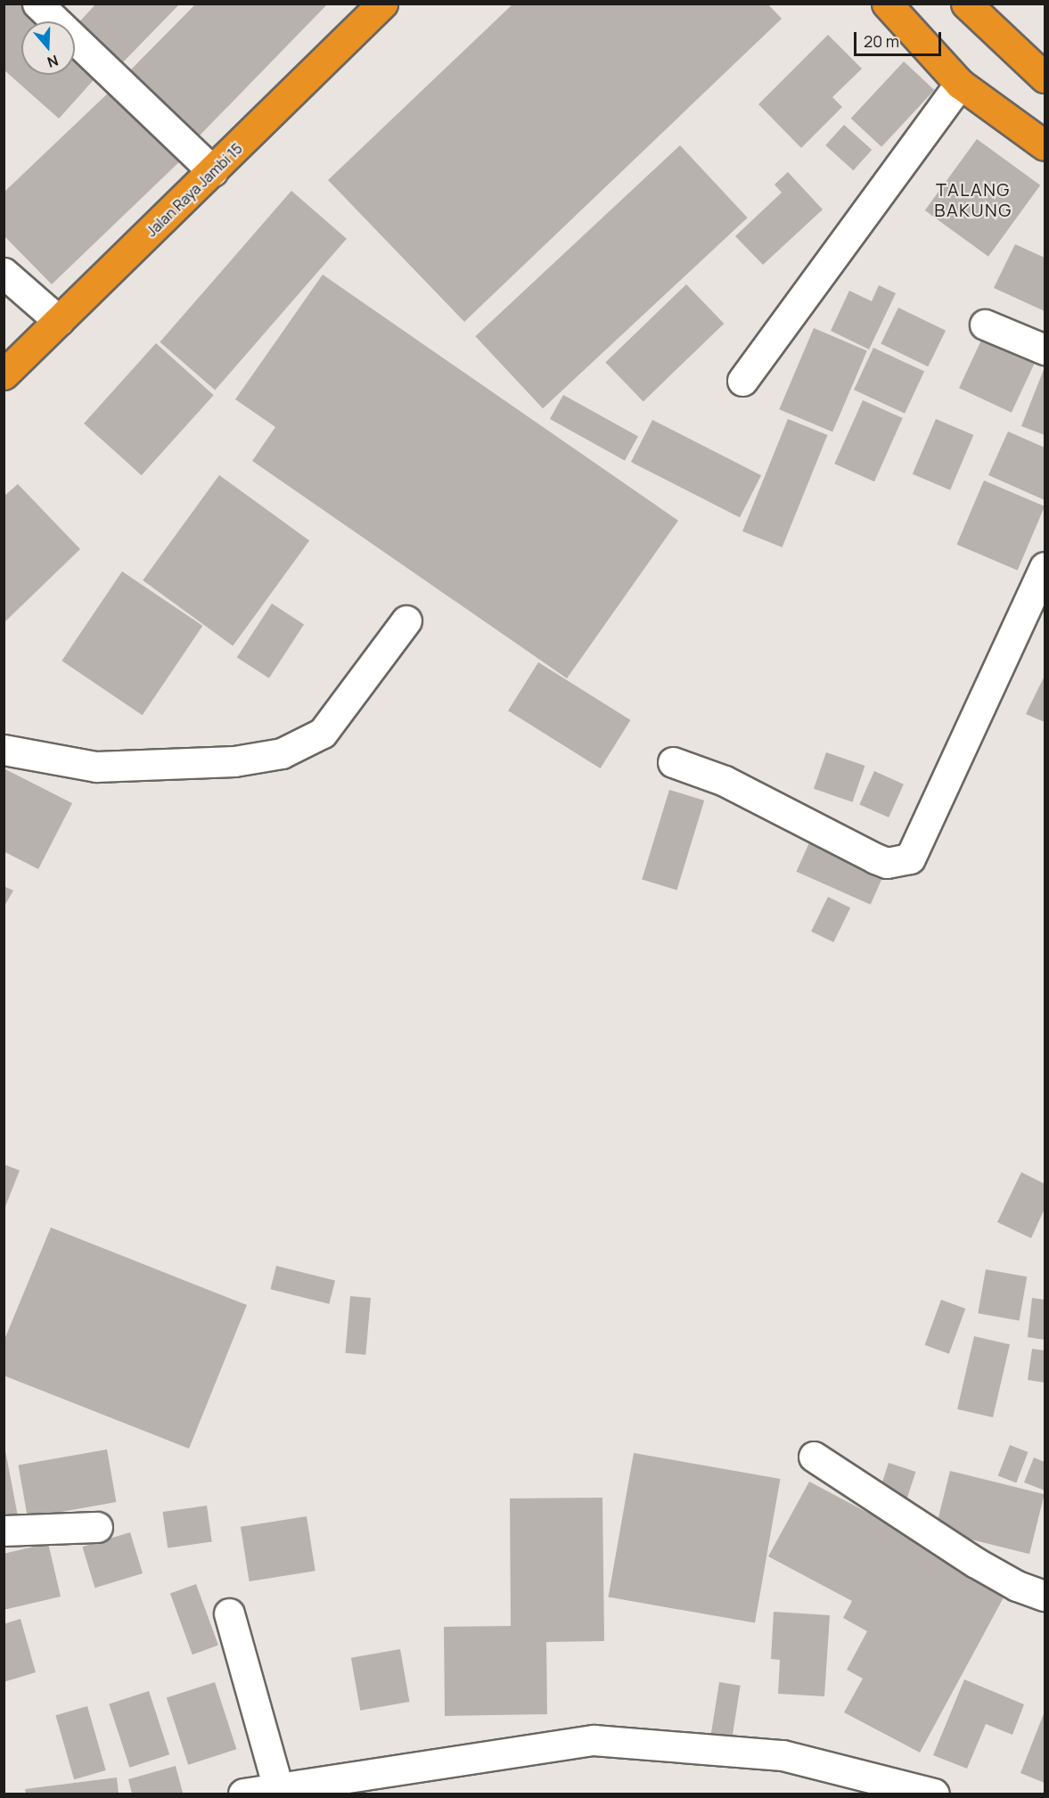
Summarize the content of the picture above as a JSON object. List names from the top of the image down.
{
  "streets": {
    "highway": ["Jalan Raya Jambi 15"]
  },
  "districts": ["TALANG BAKUNG"],
  "scale_bar": "20 m",
  "north": "bottom"
}
